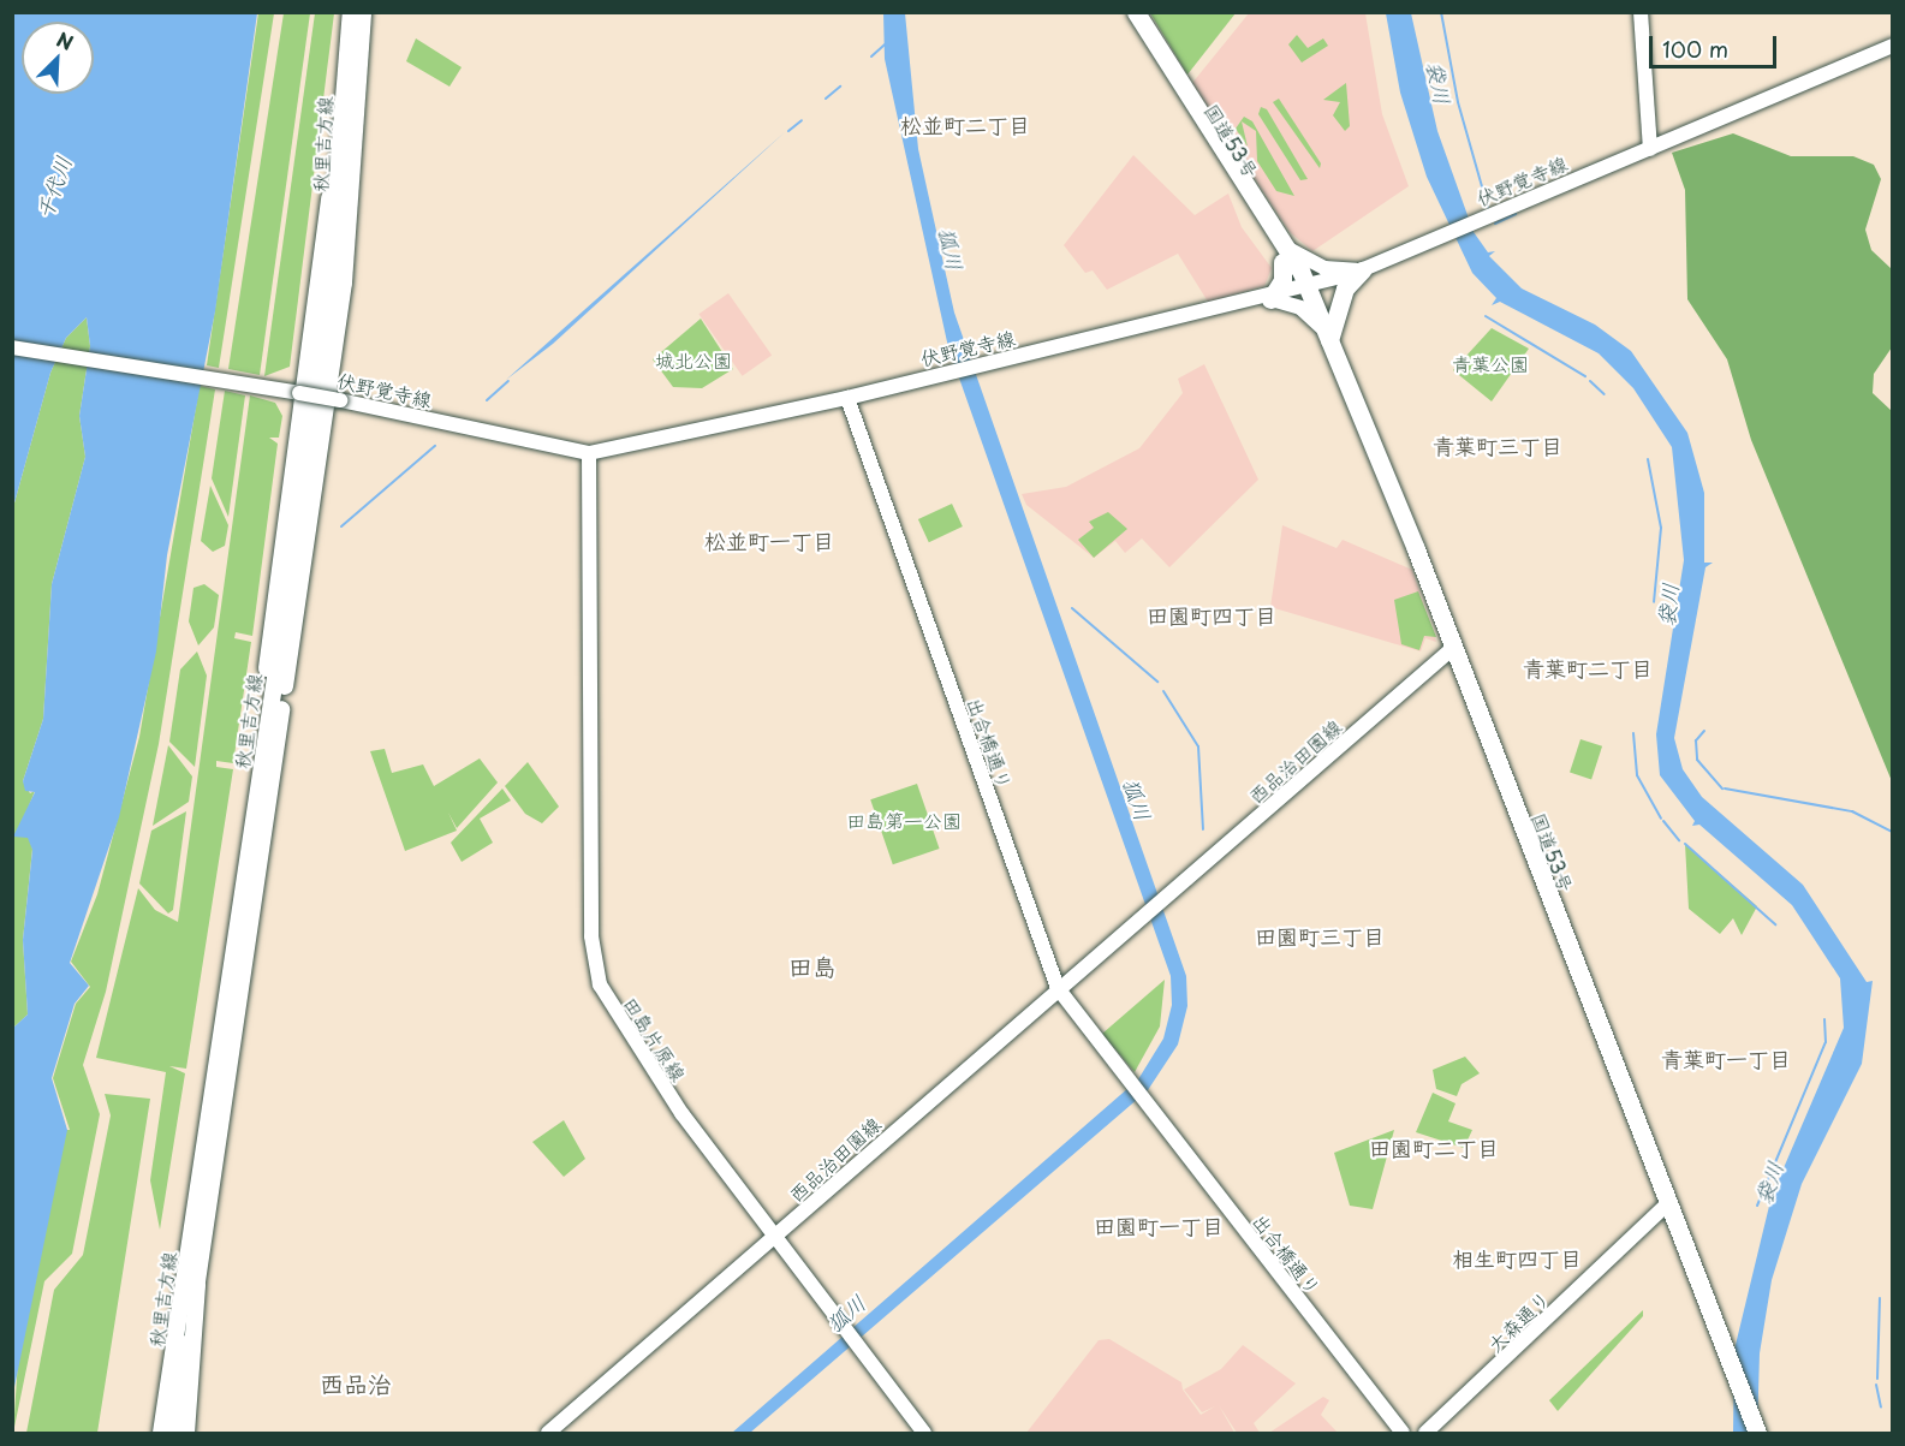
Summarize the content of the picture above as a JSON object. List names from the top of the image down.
{
  "streets": {
    "highway": ["国道53号"],
    "main road": [
      "秋里吉方線",
      "伏野覚寺線",
      "出合橋通り",
      "西品治田園線",
      "田島片原線",
      "大森通り"
    ]
  },
  "crossings": [
    ["国道53号", "伏野覚寺線"],
    ["国道53号", "西品治田園線"],
    ["国道53号", "大森通り"],
    ["伏野覚寺線", "出合橋通り"],
    ["伏野覚寺線", "田島片原線"],
    ["出合橋通り", "西品治田園線"],
    ["西品治田園線", "田島片原線"]
  ],
  "districts": [
    "松並町二丁目",
    "青葉町三丁目",
    "松並町一丁目",
    "田園町四丁目",
    "青葉町二丁目",
    "田園町三丁目",
    "田島",
    "青葉町一丁目",
    "田園町二丁目",
    "田園町一丁目",
    "相生町四丁目",
    "西品治"
  ],
  "water": ["袋川", "千代川", "狐川"],
  "parks": ["城北公園", "青葉公園", "田島第一公園"],
  "scale_bar": "100 m",
  "north": "top right"
}
